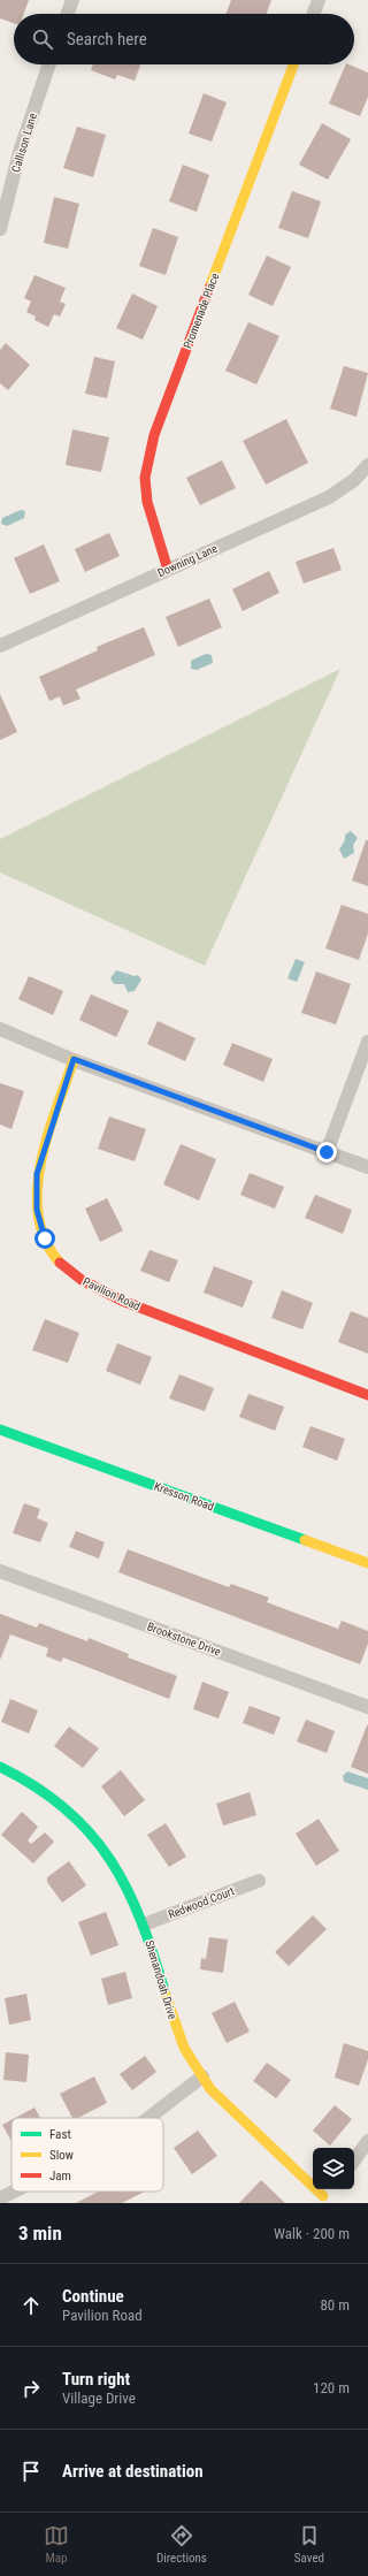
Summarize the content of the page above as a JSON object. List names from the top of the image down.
{
  "streets": {
    "street": [
      "Callison Lane",
      "Promenade Place",
      "Downing Lane",
      "Pavilion Road",
      "Kresson Road",
      "Brookstone Drive",
      "Redwood Court",
      "Shenandoah Drive"
    ]
  },
  "crossings": [
    ["Promenade Place", "Downing Lane"],
    ["Redwood Court", "Shenandoah Drive"]
  ],
  "legend": ["Fast", "Slow", "Jam"],
  "page": {
    "search": "Search here",
    "heading": ["3 min", "Walk · 200 m"],
    "list": [
      ["Continue", "Pavilion Road", "80 m"],
      ["Turn right", "Village Drive", "120 m"],
      "Arrive at destination"
    ],
    "nav": ["Map", "Directions", "Saved"]
  }
}
